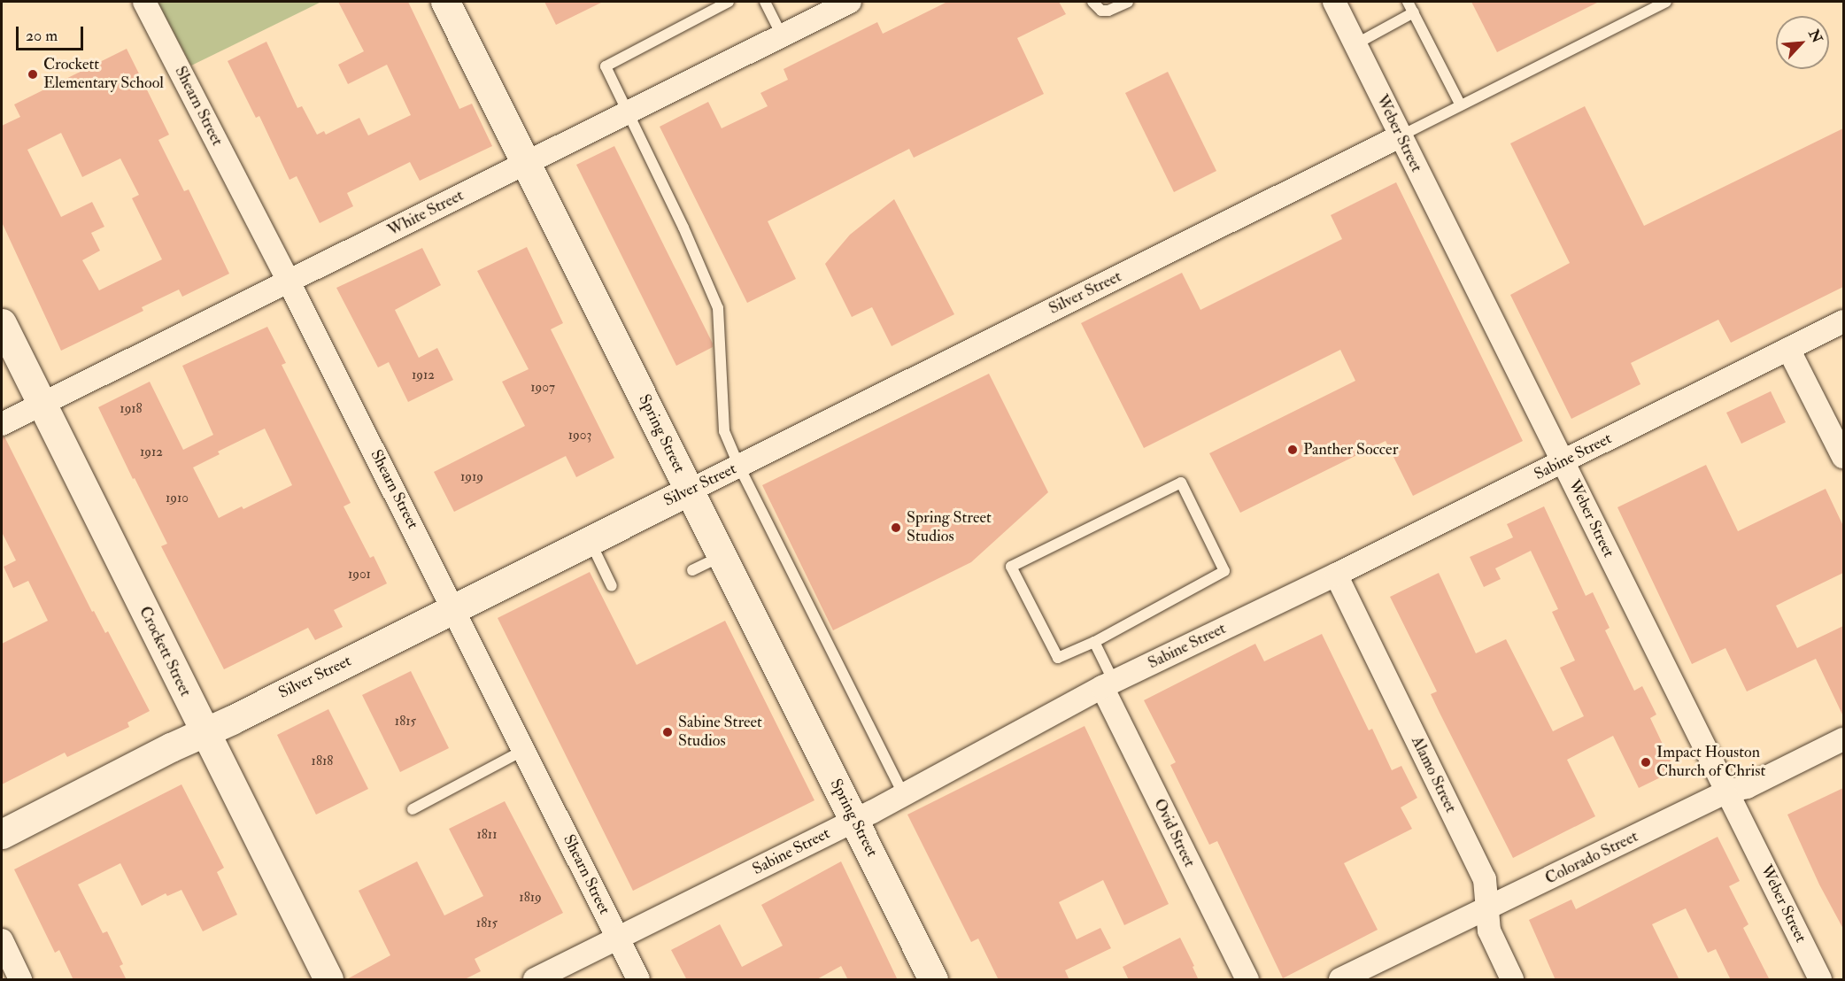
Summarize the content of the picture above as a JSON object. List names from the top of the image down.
{
  "streets": {
    "street": [
      "Shearn Street",
      "Weber Street",
      "White Street",
      "Silver Street",
      "Spring Street",
      "Sabine Street",
      "Crockett Street",
      "Alamo Street",
      "Ovid Street",
      "Colorado Street"
    ]
  },
  "crossings": [
    ["Shearn Street", "White Street"],
    ["Shearn Street", "Silver Street"],
    ["Shearn Street", "Sabine Street"],
    ["Weber Street", "Silver Street"],
    ["Weber Street", "Sabine Street"],
    ["Weber Street", "Colorado Street"],
    ["White Street", "Spring Street"],
    ["White Street", "Crockett Street"],
    ["Silver Street", "Spring Street"],
    ["Silver Street", "Crockett Street"],
    ["Spring Street", "Sabine Street"],
    ["Sabine Street", "Alamo Street"],
    ["Sabine Street", "Ovid Street"],
    ["Alamo Street", "Colorado Street"]
  ],
  "places": [
    "Crockett Elementary School",
    "Panther Soccer",
    "Spring Street Studios",
    "Sabine Street Studios",
    "Impact Houston Church of Christ"
  ],
  "house_numbers": [
    "1912",
    "1907",
    "1918",
    "1903",
    "1912",
    "1919",
    "1910",
    "1901",
    "1815",
    "1818",
    "1811",
    "1819",
    "1815"
  ],
  "scale_bar": "20 m",
  "north": "top right"
}
